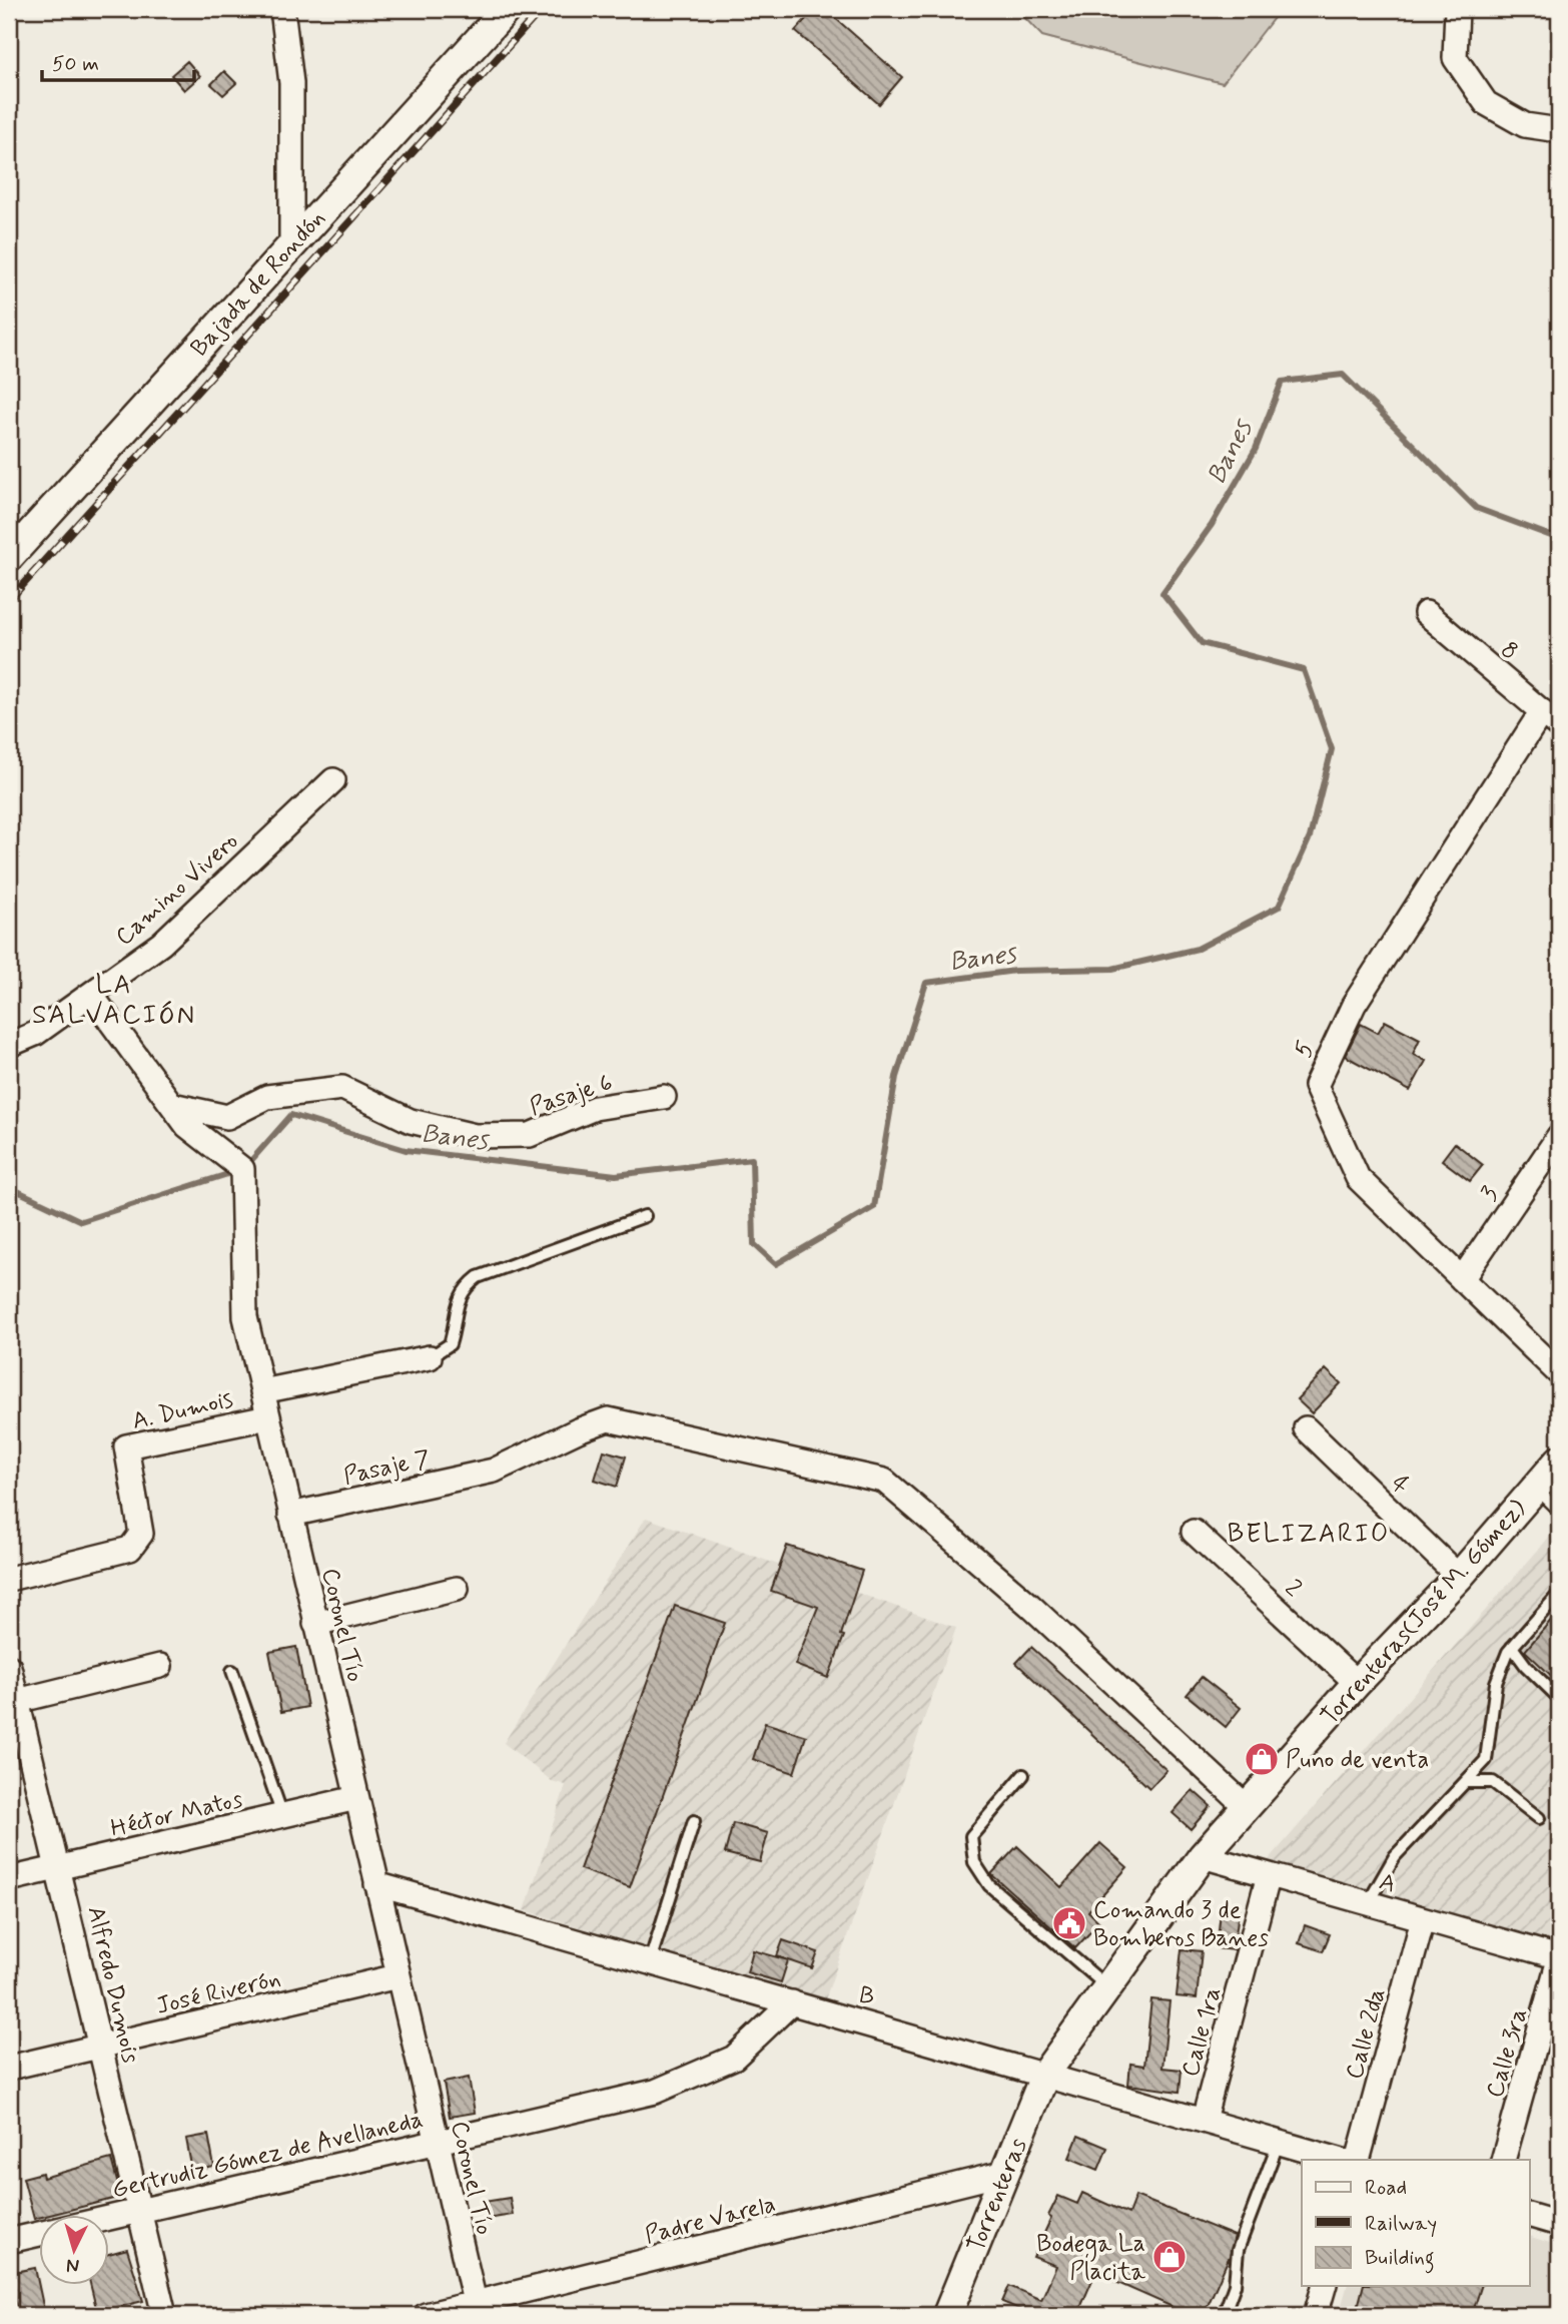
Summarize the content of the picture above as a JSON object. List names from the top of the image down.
{
  "streets": {
    "street": [
      "Bajada de Rondón",
      "8",
      "Camino Vivero",
      "5",
      "Pasaje 6",
      "3",
      "A. Dumois",
      "Pasaje 7",
      "4",
      "2",
      "Torrenteras(José M. Gómez)",
      "Coronel Tío",
      "Héctor Matos",
      "A",
      "Alfredo Dumois",
      "José Riverón",
      "B",
      "Calle 1ra",
      "Calle 2da",
      "Calle 3ra",
      "Gertrudiz Gómez de Avellaneda",
      "Torrenteras",
      "Padre Varela"
    ]
  },
  "crossings": [
    ["8", "5"],
    ["Camino Vivero", "Coronel Tío"],
    ["5", "3"],
    ["Pasaje 6", "Coronel Tío"],
    ["A. Dumois", "Coronel Tío"],
    ["Pasaje 7", "Torrenteras(José M. Gómez)"],
    ["Pasaje 7", "Coronel Tío"],
    ["4", "Torrenteras(José M. Gómez)"],
    ["2", "Torrenteras(José M. Gómez)"],
    ["Torrenteras(José M. Gómez)", "A"],
    ["Torrenteras(José M. Gómez)", "Torrenteras"],
    ["Coronel Tío", "Héctor Matos"],
    ["Coronel Tío", "José Riverón"],
    ["Coronel Tío", "B"],
    ["Coronel Tío", "Gertrudiz Gómez de Avellaneda"],
    ["Coronel Tío", "Padre Varela"],
    ["Héctor Matos", "Alfredo Dumois"],
    ["A", "Calle 1ra"],
    ["A", "Calle 2da"],
    ["A", "Calle 3ra"],
    ["Alfredo Dumois", "José Riverón"],
    ["Alfredo Dumois", "Gertrudiz Gómez de Avellaneda"],
    ["B", "Calle 1ra"],
    ["B", "Gertrudiz Gómez de Avellaneda"],
    ["B", "Torrenteras"],
    ["Torrenteras", "Padre Varela"]
  ],
  "districts": ["LA SALVACIÓN", "BELIZARIO"],
  "water": ["Banes"],
  "places": {
    "shop": ["Puno de venta", "Bodega La Placita"],
    "public building": ["Comando 3 de Bomberos Banes"]
  },
  "legend": ["Road", "Railway", "Building"],
  "scale_bar": "50 m",
  "north": "bottom"
}
